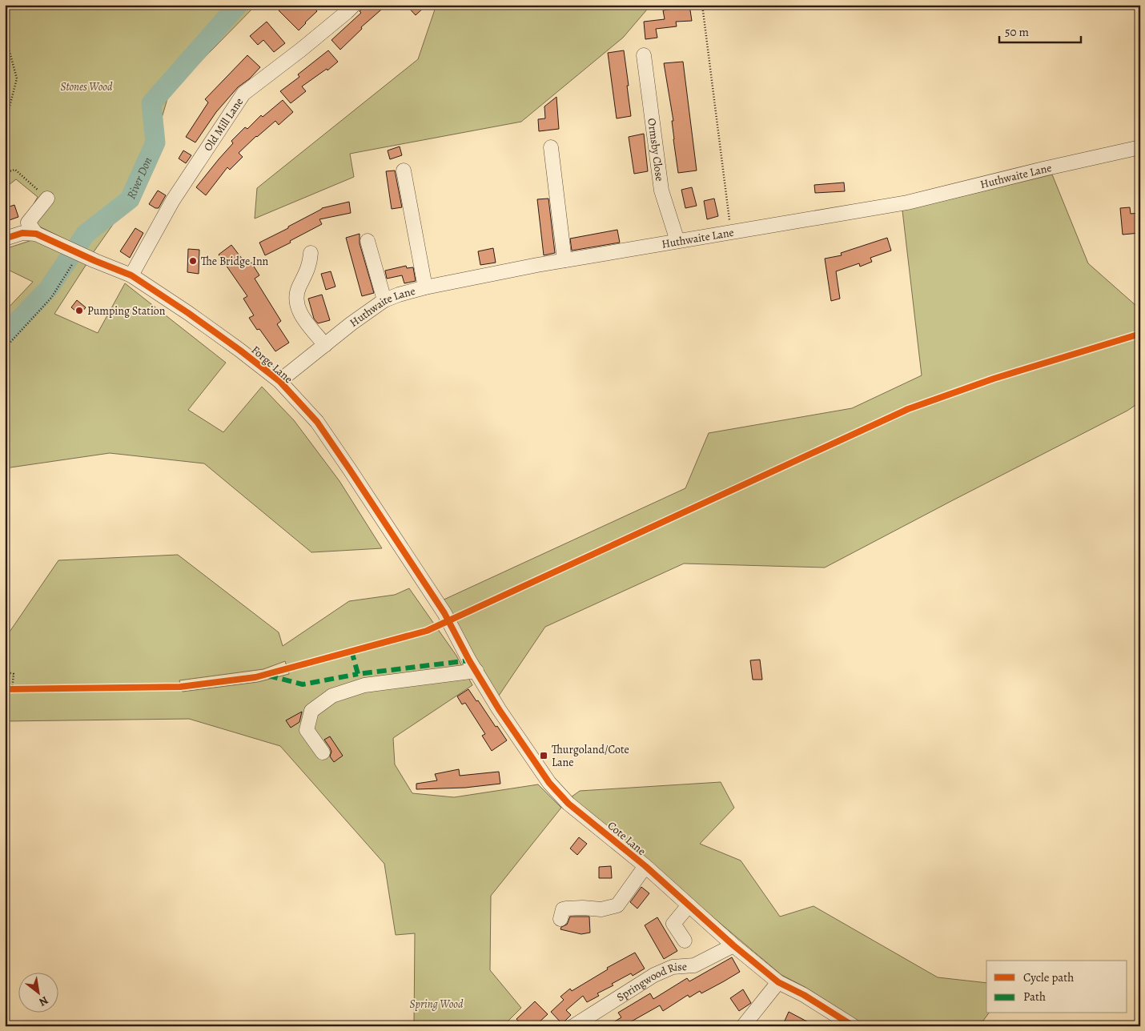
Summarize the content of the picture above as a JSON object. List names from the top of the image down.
{
  "streets": {
    "street": [
      "Old Mill Lane",
      "Ormsby Close",
      "Huthwaite Lane",
      "Forge Lane",
      "Cote Lane",
      "Springwood Rise"
    ]
  },
  "crossings": [
    ["Old Mill Lane", "Forge Lane"],
    ["Ormsby Close", "Huthwaite Lane"],
    ["Huthwaite Lane", "Forge Lane"],
    ["Forge Lane", "Cote Lane"],
    ["Cote Lane", "Springwood Rise"]
  ],
  "water": ["River Don"],
  "parks": ["Stones Wood", "Spring Wood"],
  "places": {
    "other": ["The Bridge Inn", "Pumping Station"],
    "transit": ["Thurgoland/Cote Lane"]
  },
  "legend": ["Cycle path", "Path"],
  "scale_bar": "50 m",
  "north": "bottom right"
}
